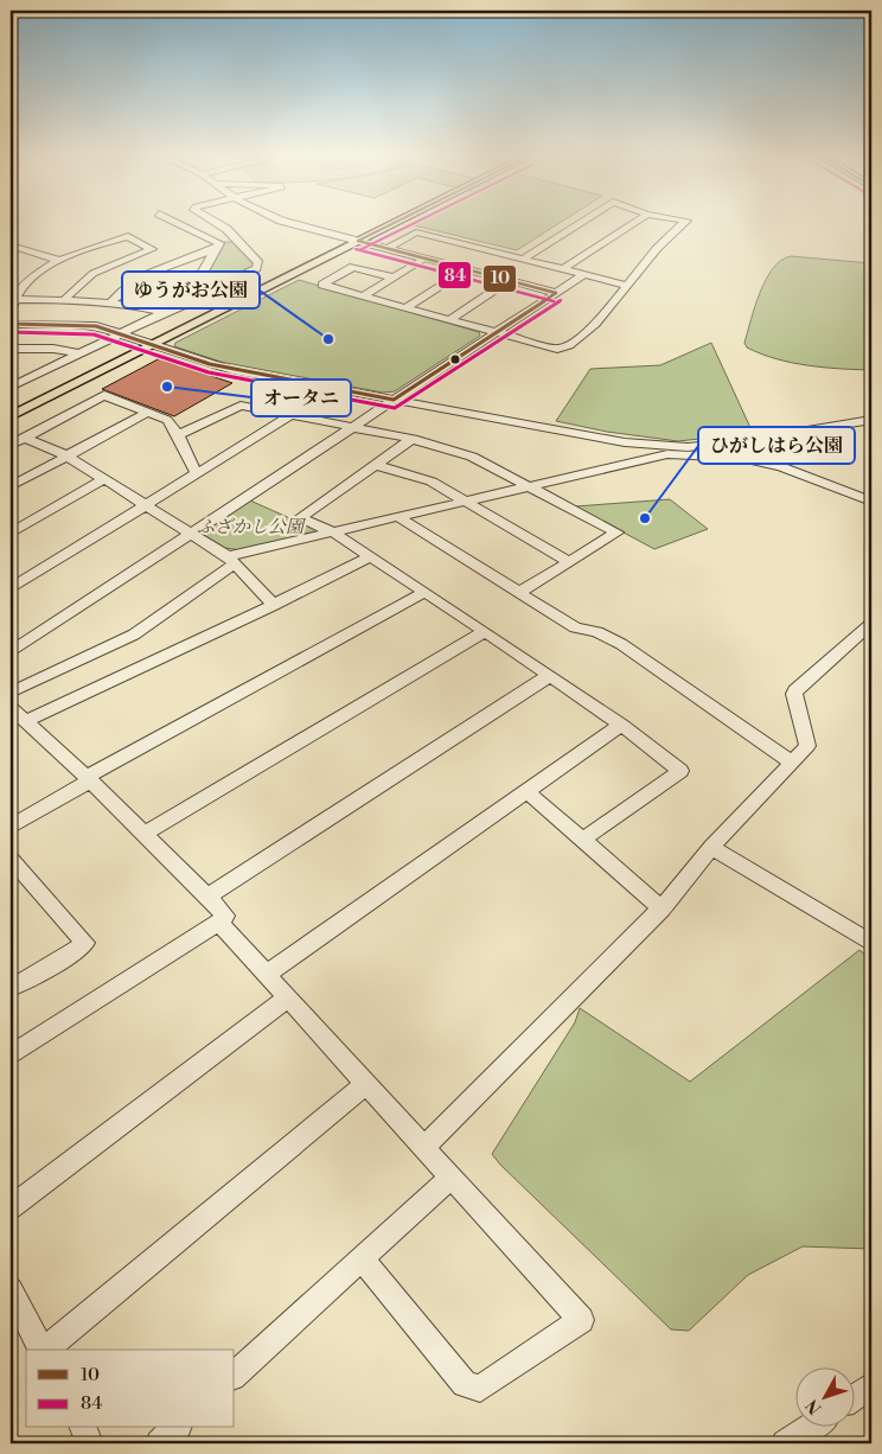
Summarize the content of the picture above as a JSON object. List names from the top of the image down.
{
  "parks": ["ふざかし公園"],
  "places": ["ゆうがお公園", "オータニ", "ひがしはら公園"],
  "lines": ["transit line 10", "transit line 84"],
  "legend": ["10", "84"],
  "north": "bottom left"
}
